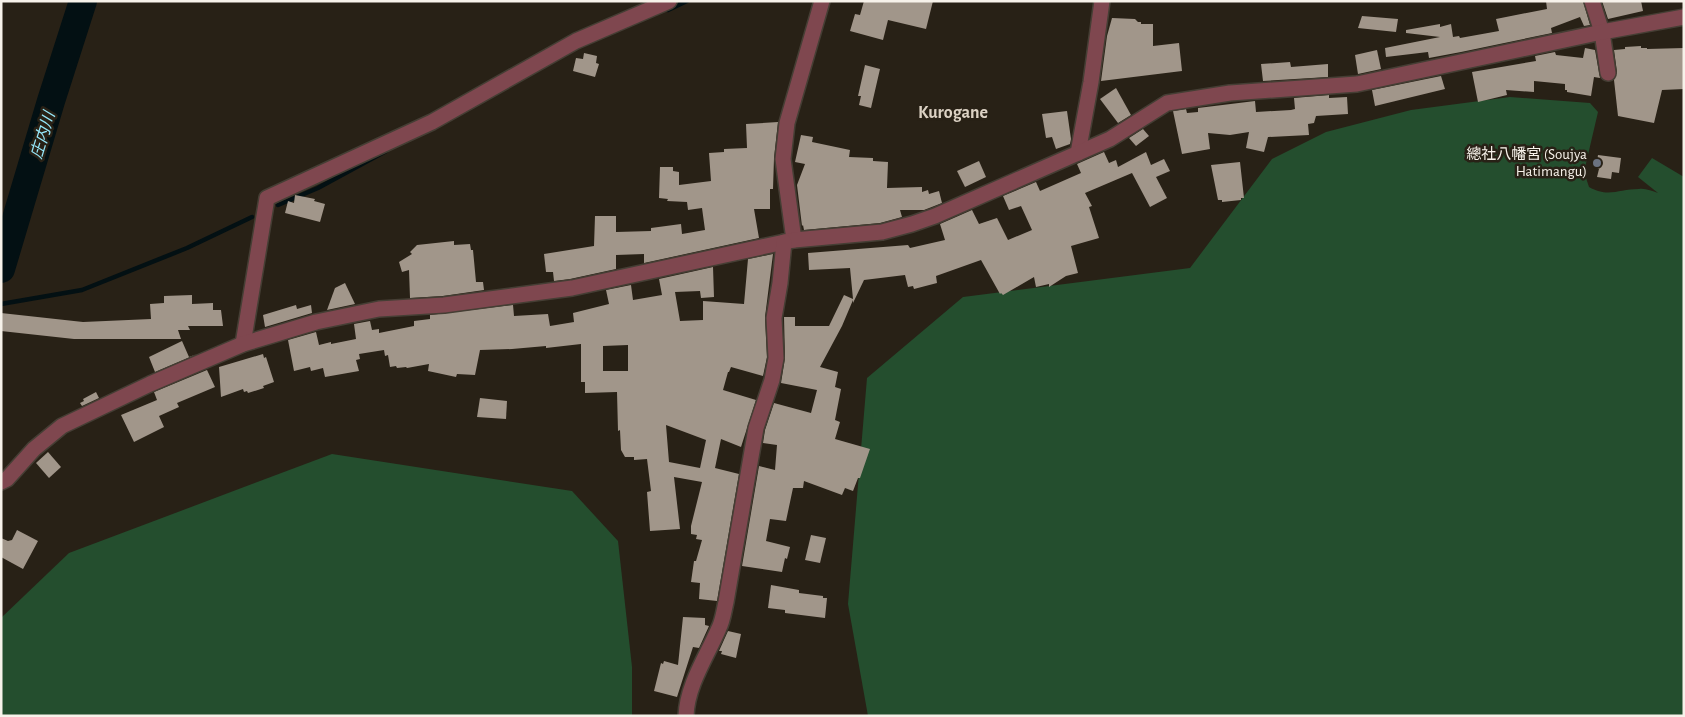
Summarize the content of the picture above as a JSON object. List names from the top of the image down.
{
  "districts": ["Kurogane"],
  "water": ["庄内川"],
  "places": ["總社八幡宮 (Soujya Hatimangu)"]
}
